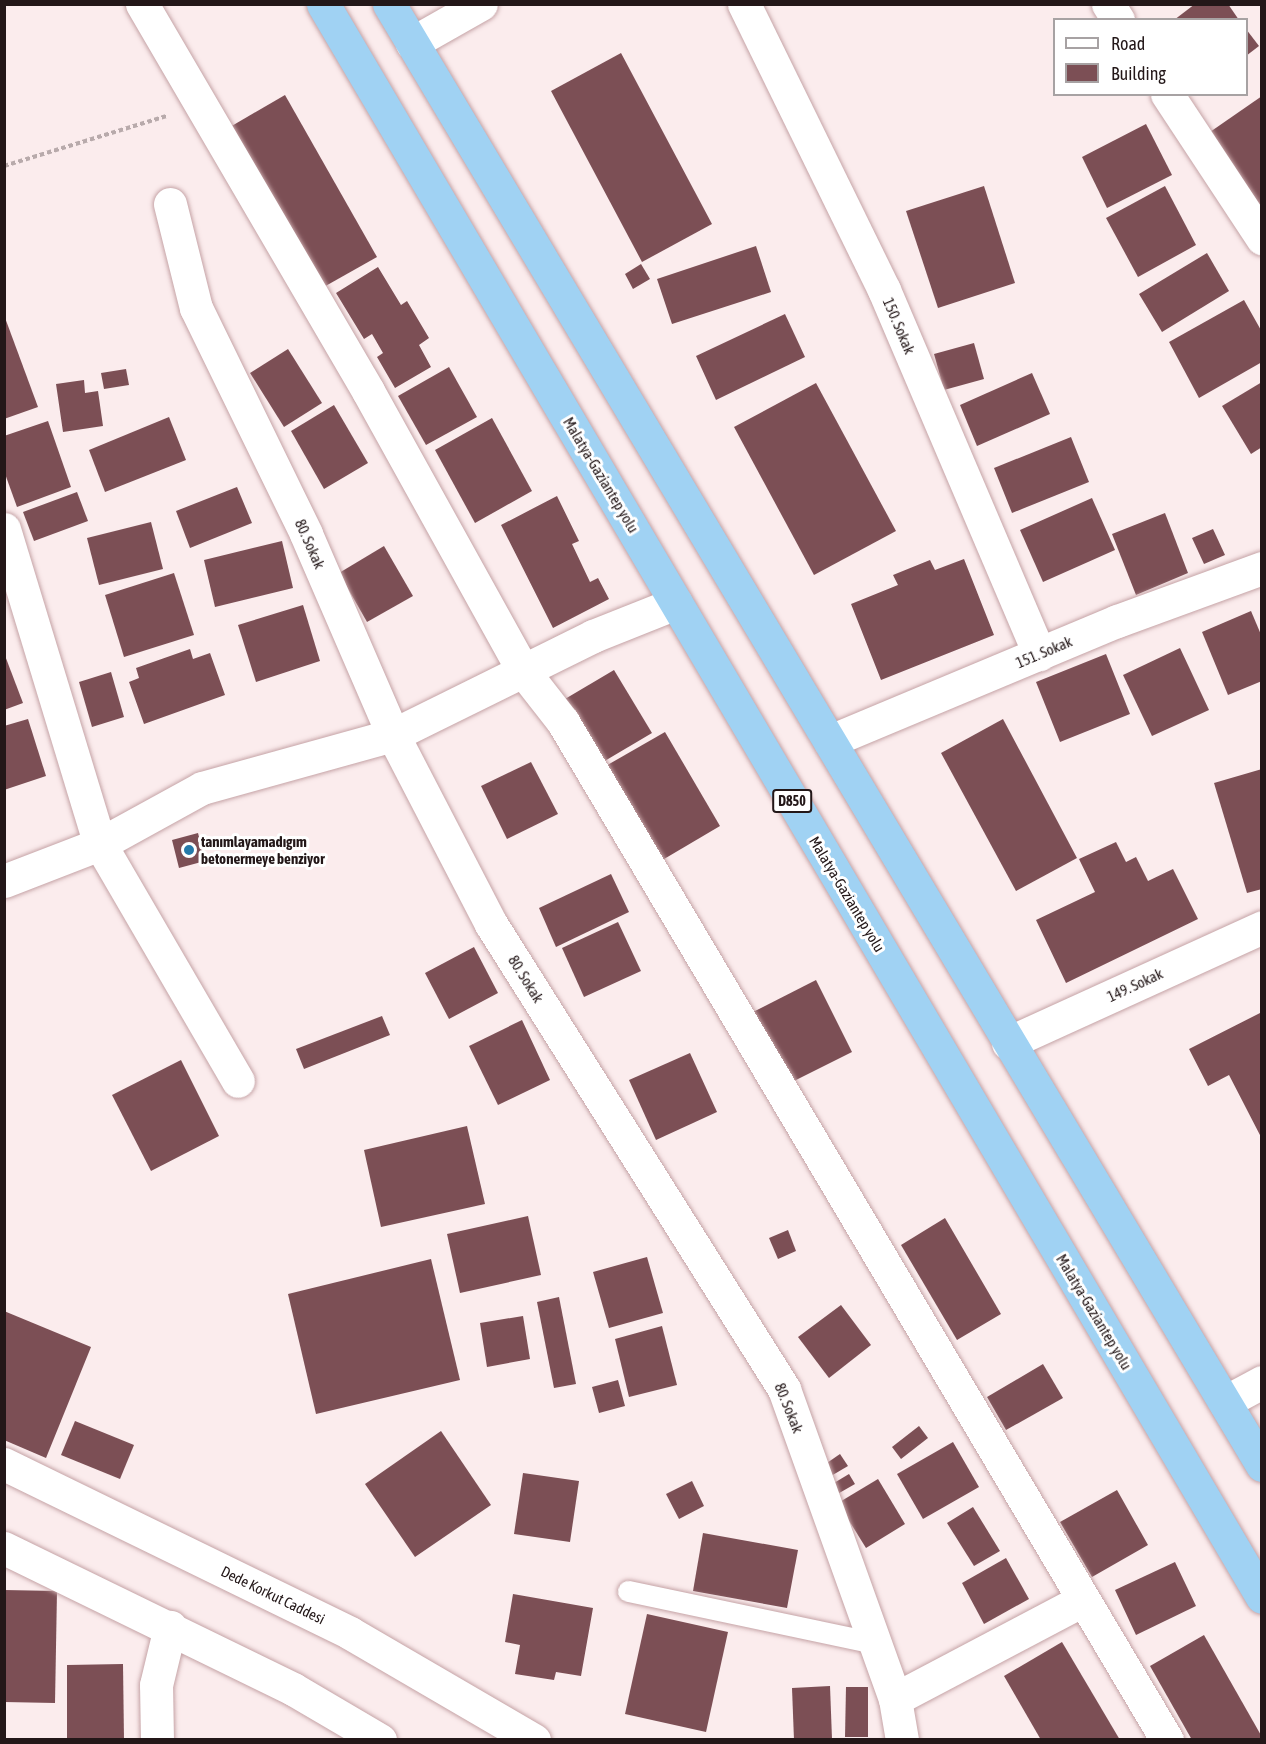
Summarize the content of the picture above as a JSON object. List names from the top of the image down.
{
  "streets": {
    "highway": ["Malatya-Gaziantep yolu", "D850"],
    "street": [
      "150. Sokak",
      "80. Sokak",
      "151. Sokak",
      "149. Sokak",
      "Dede Korkut Caddesi"
    ]
  },
  "crossings": [
    ["150. Sokak", "151. Sokak"]
  ],
  "places": ["tanımlayamadıgım betonermeye benziyor"],
  "legend": ["Road", "Building"]
}
